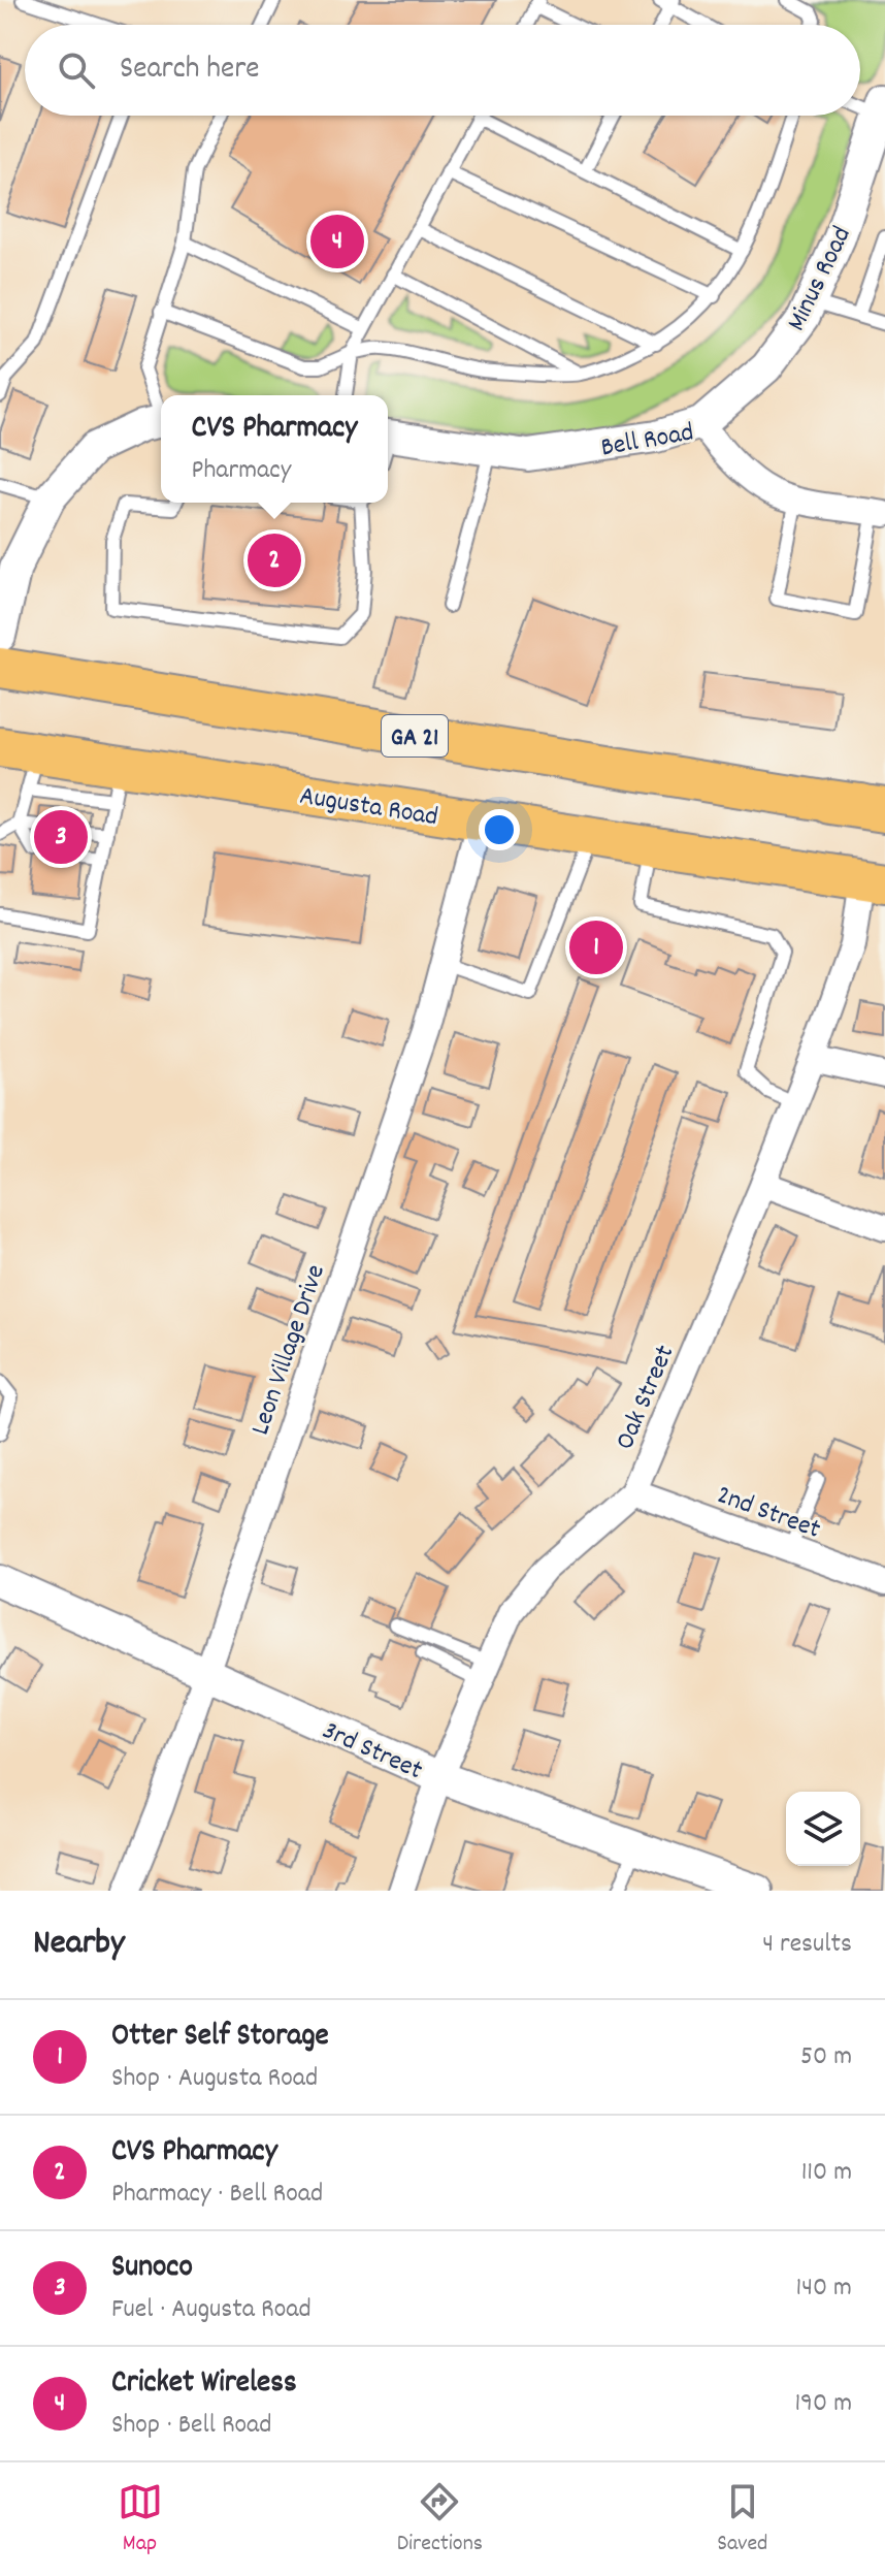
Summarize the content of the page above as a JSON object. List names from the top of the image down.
{
  "streets": {
    "highway": ["GA 21", "Augusta Road"],
    "street": [
      "Minus Road",
      "Bell Road",
      "Leon Village Drive",
      "Oak Street",
      "2nd Street",
      "3rd Street"
    ]
  },
  "crossings": [
    ["Minus Road", "Bell Road"],
    ["Augusta Road", "Leon Village Drive"],
    ["Augusta Road", "Oak Street"],
    ["Leon Village Drive", "3rd Street"],
    ["Oak Street", "2nd Street"],
    ["Oak Street", "3rd Street"]
  ],
  "page": {
    "search": "Search here",
    "pins": [
      "4",
      "2",
      "3",
      "1"
    ],
    "popup": ["CVS Pharmacy", "Pharmacy"],
    "heading": ["Nearby", "4 results"],
    "list": [
      {
        "mark": "1",
        "name": "Otter Self Storage",
        "note": "Shop · Augusta Road",
        "value": "50 m"
      },
      {
        "mark": "2",
        "name": "CVS Pharmacy",
        "note": "Pharmacy · Bell Road",
        "value": "110 m"
      },
      {
        "mark": "3",
        "name": "Sunoco",
        "note": "Fuel · Augusta Road",
        "value": "140 m"
      },
      {
        "mark": "4",
        "name": "Cricket Wireless",
        "note": "Shop · Bell Road",
        "value": "190 m"
      }
    ],
    "nav": ["Map", "Directions", "Saved"]
  }
}
